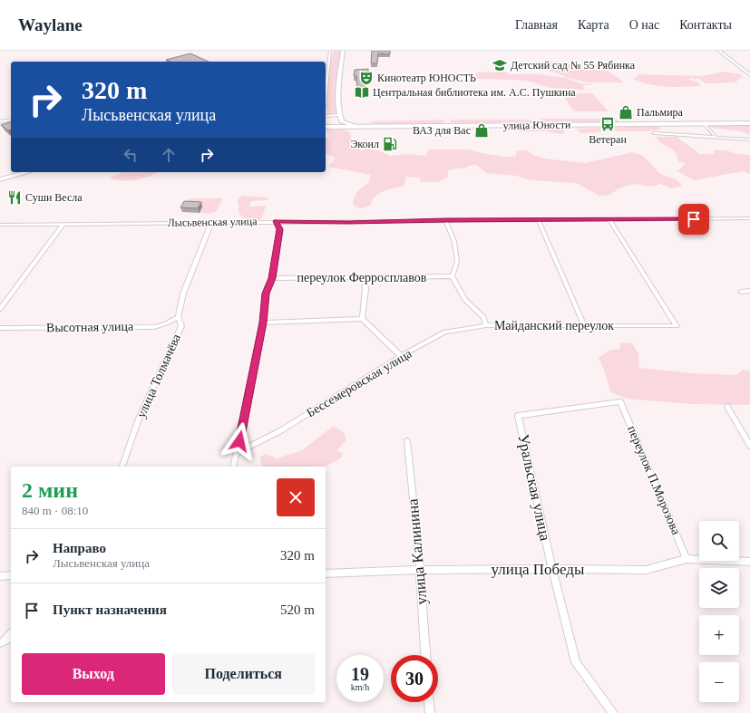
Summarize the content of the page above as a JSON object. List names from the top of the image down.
{
  "streets": {
    "main road": ["улица Юности"],
    "street": [
      "Лысьвенская улица",
      "переулок Ферросплавов",
      "Майданский переулок",
      "Высотная улица",
      "улица Толмачёва",
      "Бессемеровская улица",
      "переулок П.Морозова",
      "Уральская улица",
      "улица Калинина",
      "улица Победы"
    ]
  },
  "crossings": [
    ["Лысьвенская улица", "Майданский переулок"],
    ["Лысьвенская улица", "улица Толмачёва"],
    ["переулок Ферросплавов", "Майданский переулок"],
    ["Майданский переулок", "Бессемеровская улица"],
    ["Высотная улица", "улица Толмачёва"],
    ["переулок П.Морозова", "Уральская улица"],
    ["переулок П.Морозова", "улица Победы"],
    ["Уральская улица", "улица Победы"],
    ["улица Калинина", "улица Победы"]
  ],
  "places": {
    "school or university": ["Детский сад № 55 Рябинка"],
    "theatre": ["Кинотеатр ЮНОСТЬ"],
    "library": ["Центральная библиотека им. А.С. Пушкина"],
    "shop": ["Пальмира", "ВАЗ для Вас"],
    "bus stop": ["Ветеран"],
    "fuel station": ["Экоил"],
    "restaurant": ["Суши Весла"]
  },
  "page": {
    "header": "Waylane",
    "nav": [
      "Главная",
      "Карта",
      "О нас",
      "Контакты"
    ],
    "turn": ["320 m", "Лысьвенская улица"],
    "heading": ["2 мин", "840 m · 08:10"],
    "map_buttons": ["+", "−"],
    "list": [
      {
        "name": "Направо",
        "note": "Лысьвенская улица",
        "value": "320 m"
      },
      {
        "name": "Пункт назначения",
        "value": "520 m"
      }
    ],
    "buttons": ["Выход", "Поделиться"],
    "speed": "19 km/h",
    "limit": "30"
  }
}
